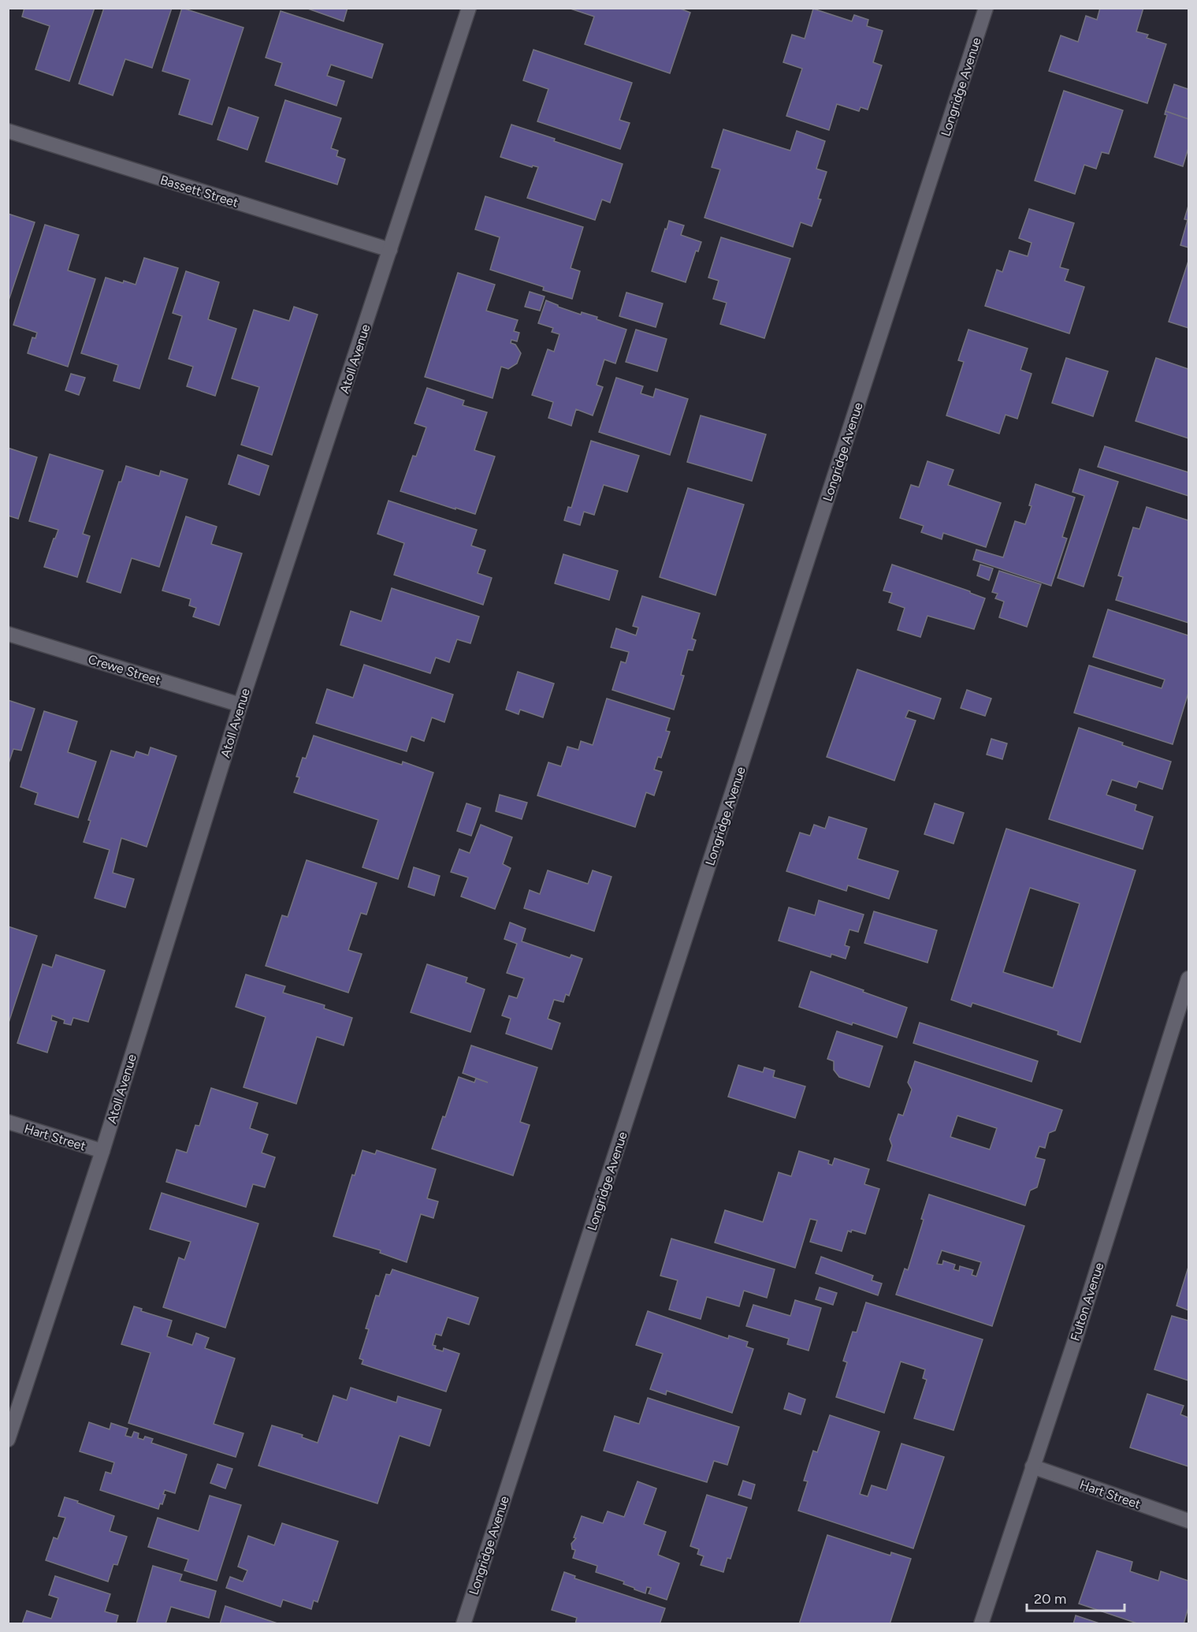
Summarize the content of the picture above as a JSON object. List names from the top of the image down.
{
  "streets": {
    "street": [
      "Longridge Avenue",
      "Bassett Street",
      "Atoll Avenue",
      "Crewe Street",
      "Hart Street",
      "Fulton Avenue"
    ]
  },
  "crossings": [
    ["Bassett Street", "Atoll Avenue"],
    ["Atoll Avenue", "Crewe Street"],
    ["Atoll Avenue", "Hart Street"],
    ["Hart Street", "Fulton Avenue"]
  ],
  "scale_bar": "20 m"
}
